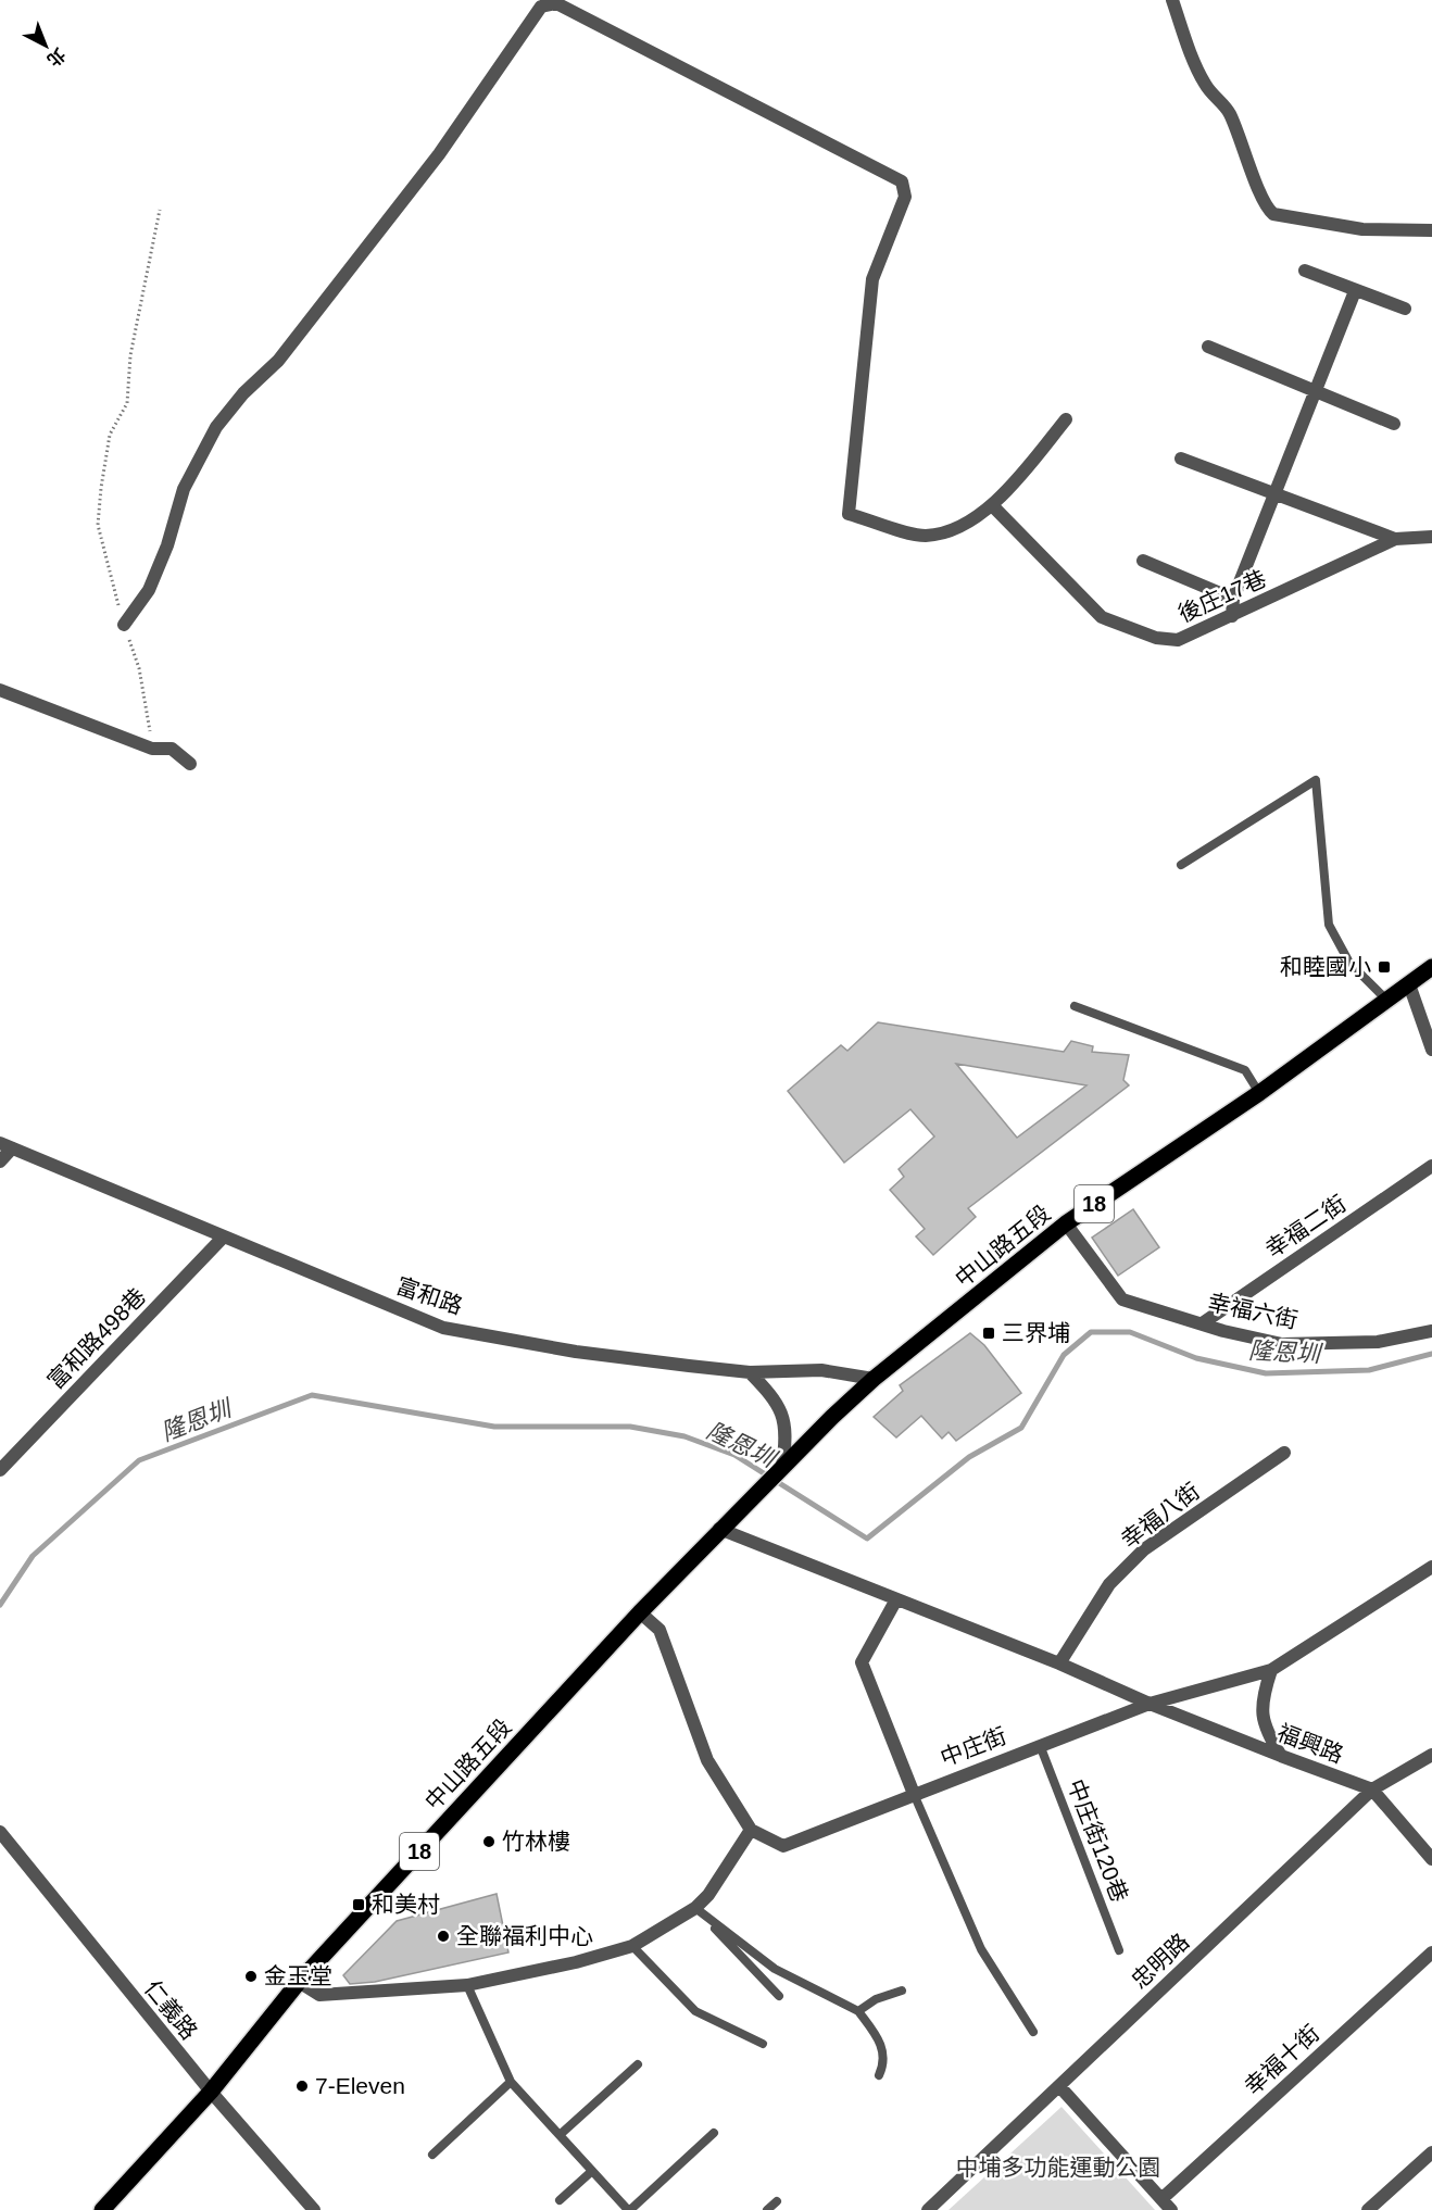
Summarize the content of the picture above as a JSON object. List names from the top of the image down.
{
  "streets": {
    "main road": ["18", "中山路五段"],
    "street": [
      "後庄17巷",
      "幸福二街",
      "富和路",
      "幸福六街",
      "富和路498巷",
      "幸福八街",
      "福興路",
      "中庄街",
      "忠明路",
      "仁義路",
      "幸福十街"
    ],
    "lane": ["中庄街120巷"]
  },
  "crossings": [
    ["幸福二街", "幸福六街"],
    ["中山路五段", "富和路"],
    ["中山路五段", "幸福六街"],
    ["中山路五段", "福興路"],
    ["中山路五段", "仁義路"],
    ["富和路", "富和路498巷"],
    ["幸福八街", "福興路"],
    ["福興路", "中庄街"],
    ["福興路", "忠明路"],
    ["中庄街", "中庄街120巷"]
  ],
  "water": ["隆恩圳"],
  "parks": ["中埔多功能運動公園"],
  "places": {
    "transit": ["和睦國小", "三界埔", "和美村"],
    "other": [
      "竹林樓",
      "全聯福利中心",
      "金玉堂",
      "7-Eleven"
    ]
  },
  "north": "bottom right"
}
